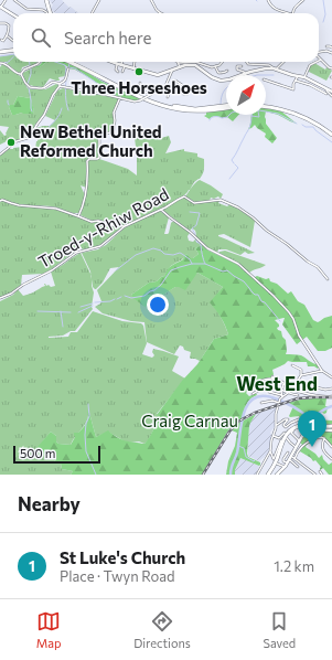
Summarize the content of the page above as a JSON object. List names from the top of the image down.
{
  "streets": {
    "street": ["Troed-y-Rhiw Road"]
  },
  "districts": ["West End"],
  "parks": ["Craig Carnau"],
  "places": ["Three Horseshoes", "New Bethel United Reformed Church"],
  "scale_bar": "500 m",
  "north": "top right",
  "page": {
    "search": "Search here",
    "pins": "1",
    "scale": "500 m",
    "heading": "Nearby",
    "list": [
      {
        "mark": "1",
        "name": "St Luke's Church",
        "note": "Place · Twyn Road",
        "value": "1.2 km"
      }
    ],
    "nav": ["Map", "Directions", "Saved"]
  }
}
